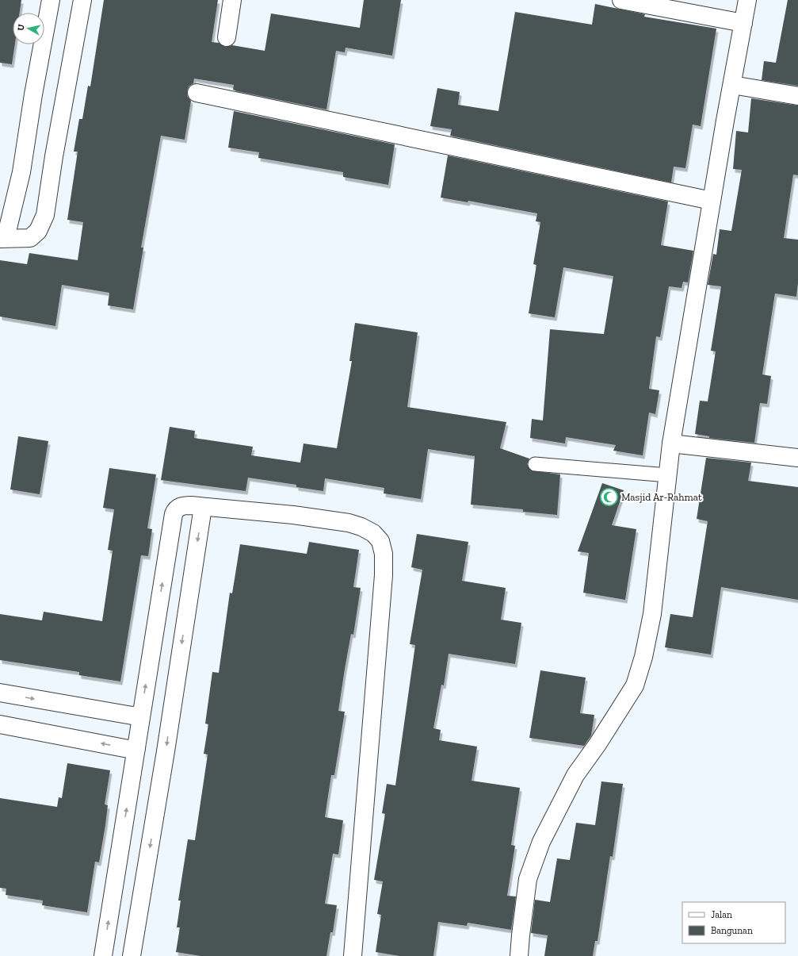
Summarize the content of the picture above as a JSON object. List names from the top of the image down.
{
  "places": {
    "mosque": ["Masjid Ar-Rahmat"]
  },
  "legend": ["Jalan", "Bangunan"],
  "north": "left"
}
